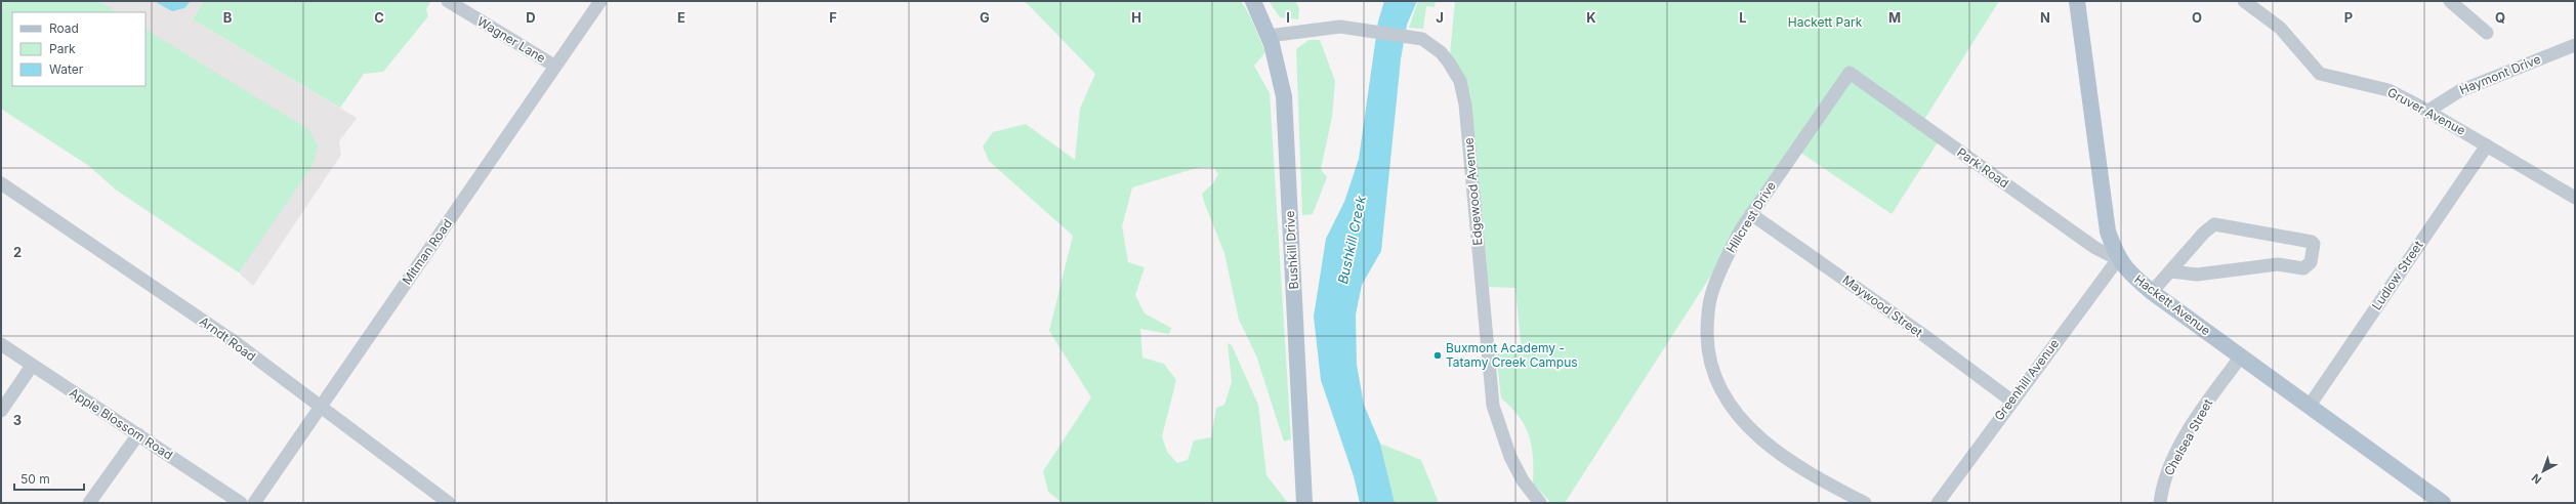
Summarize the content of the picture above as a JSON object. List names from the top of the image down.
{
  "streets": {
    "main road": ["Bushkill Drive", "Hackett Avenue"],
    "street": [
      "Wagner Lane",
      "Haymont Drive",
      "Gruver Avenue",
      "Park Road",
      "Edgewood Avenue",
      "Hillcrest Drive",
      "Mitman Road",
      "Ludlow Street",
      "Maywood Street",
      "Arndt Road",
      "Greenhill Avenue",
      "Apple Blossom Road",
      "Chelsea Street"
    ]
  },
  "crossings": [
    ["Wagner Lane", "Mitman Road"],
    ["Haymont Drive", "Gruver Avenue"],
    ["Gruver Avenue", "Ludlow Street"],
    ["Park Road", "Hillcrest Drive"],
    ["Park Road", "Hackett Avenue"],
    ["Park Road", "Greenhill Avenue"],
    ["Edgewood Avenue", "Bushkill Drive"],
    ["Hillcrest Drive", "Maywood Street"],
    ["Mitman Road", "Arndt Road"],
    ["Ludlow Street", "Hackett Avenue"],
    ["Hackett Avenue", "Greenhill Avenue"],
    ["Hackett Avenue", "Chelsea Street"],
    ["Maywood Street", "Greenhill Avenue"]
  ],
  "water": ["Bushkill Creek"],
  "parks": ["Hackett Park"],
  "places": ["Buxmont Academy - Tatamy Creek Campus"],
  "legend": ["Road", "Park", "Water"],
  "scale_bar": "50 m",
  "north": "bottom left",
  "grid": {
    "columns": [
      "B",
      "C",
      "D",
      "E",
      "F",
      "G",
      "H",
      "I",
      "J",
      "K",
      "L",
      "M",
      "N",
      "O",
      "P",
      "Q"
    ],
    "rows": ["2", "3"]
  }
}
